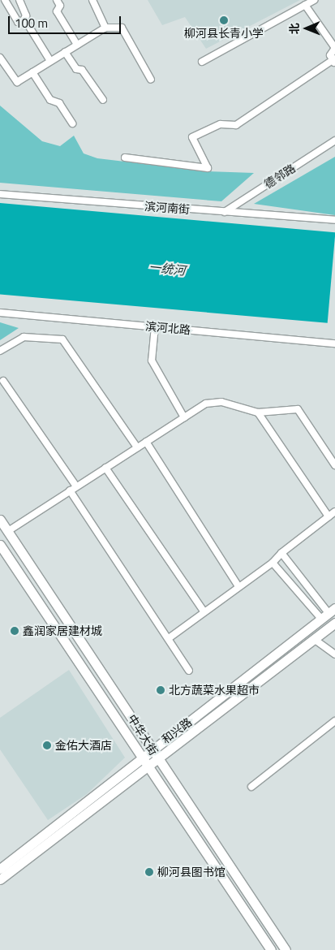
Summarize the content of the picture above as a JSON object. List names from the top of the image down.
{
  "streets": {
    "main road": ["和兴路", "中华大街"],
    "street": ["德邻路", "滨河南街", "滨河北路"]
  },
  "crossings": [
    ["德邻路", "滨河南街"],
    ["和兴路", "中华大街"]
  ],
  "water": ["一统河"],
  "places": [
    "柳河县长青小学",
    "鑫润家居建材城",
    "北方蔬菜水果超市",
    "金佑大酒店",
    "柳河县图书馆"
  ],
  "scale_bar": "100 m",
  "north": "left"
}
